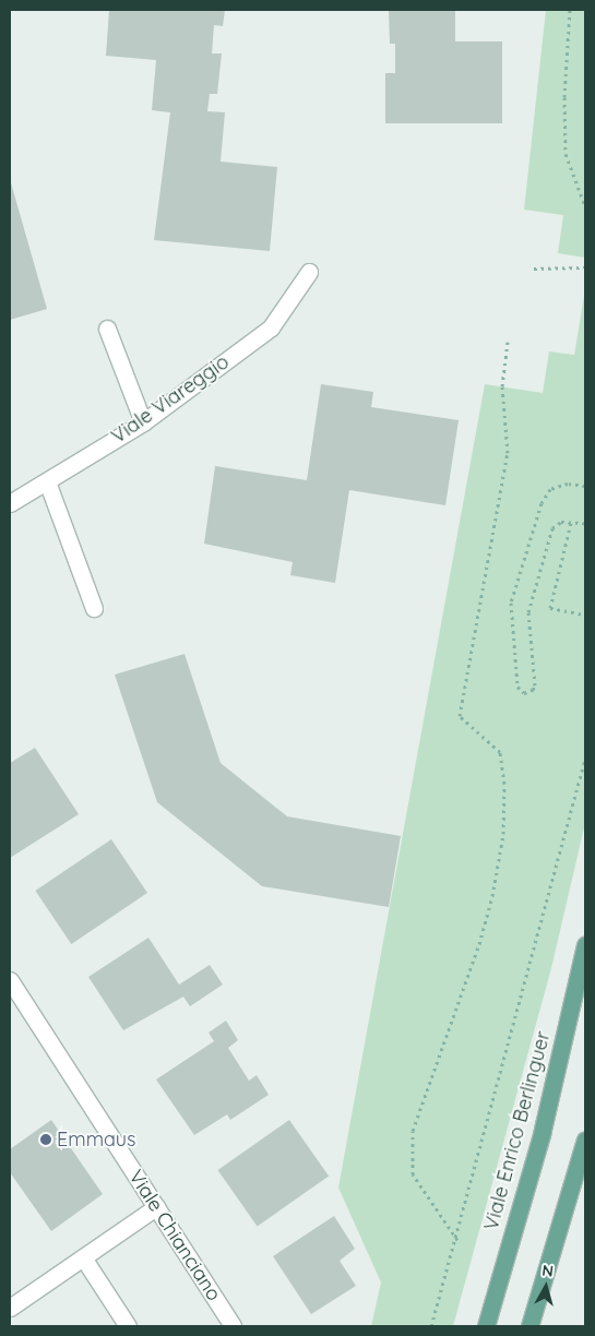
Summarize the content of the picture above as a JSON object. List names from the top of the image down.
{
  "streets": {
    "main road": ["Viale Enrico Berlinguer"],
    "street": ["Viale Viareggio", "Viale Chianciano"]
  },
  "places": ["Emmaus"],
  "north": "top"
}
